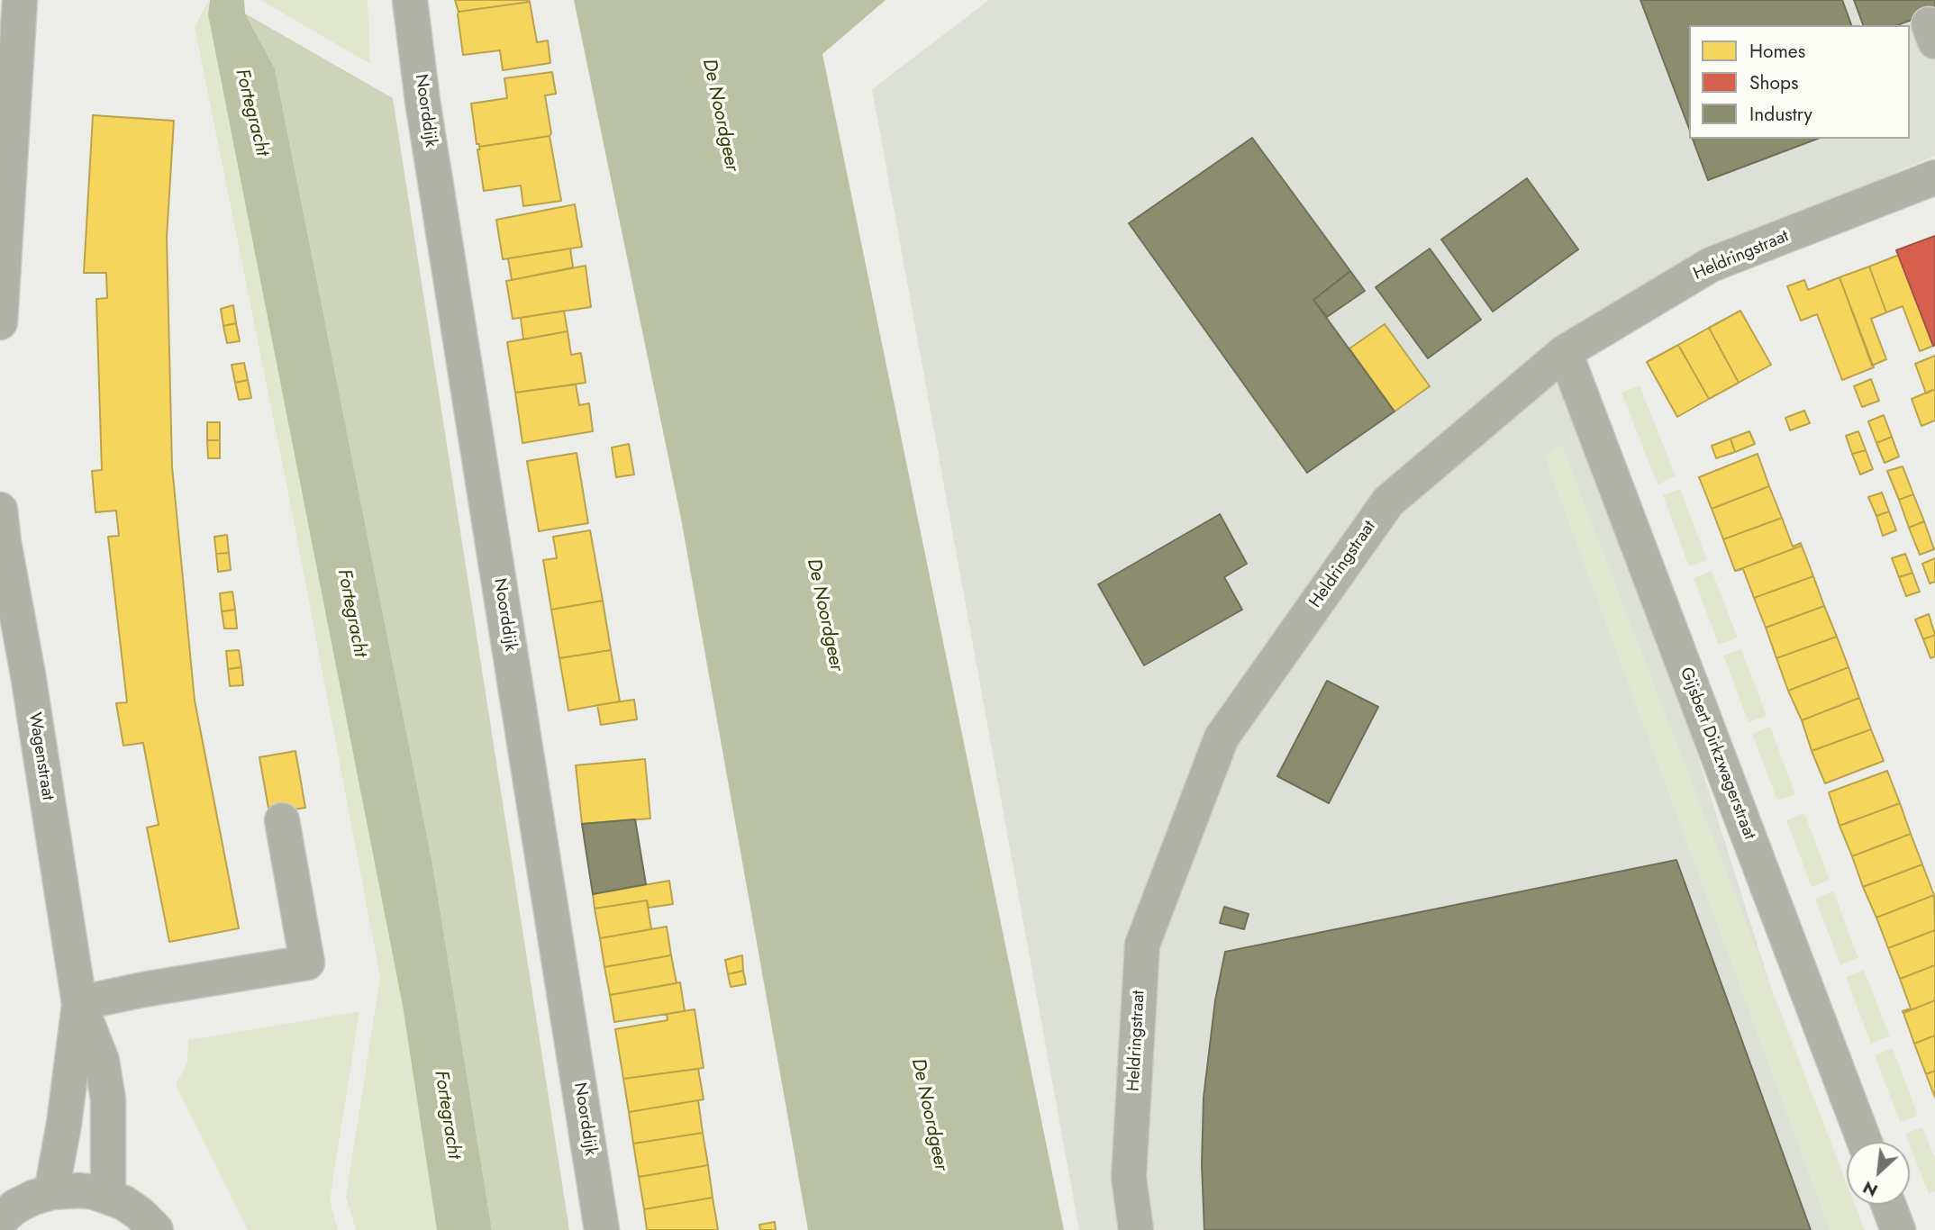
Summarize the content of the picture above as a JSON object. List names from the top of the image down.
{
  "streets": {
    "street": [
      "Noorddijk",
      "Heldringstraat",
      "Gijsbert Dirkzwagerstraat",
      "Wagenstraat"
    ]
  },
  "crossings": [
    ["Heldringstraat", "Gijsbert Dirkzwagerstraat"]
  ],
  "water": ["Fortegracht", "De Noordgeer"],
  "legend": ["Homes", "Shops", "Industry"],
  "north": "bottom left"
}
